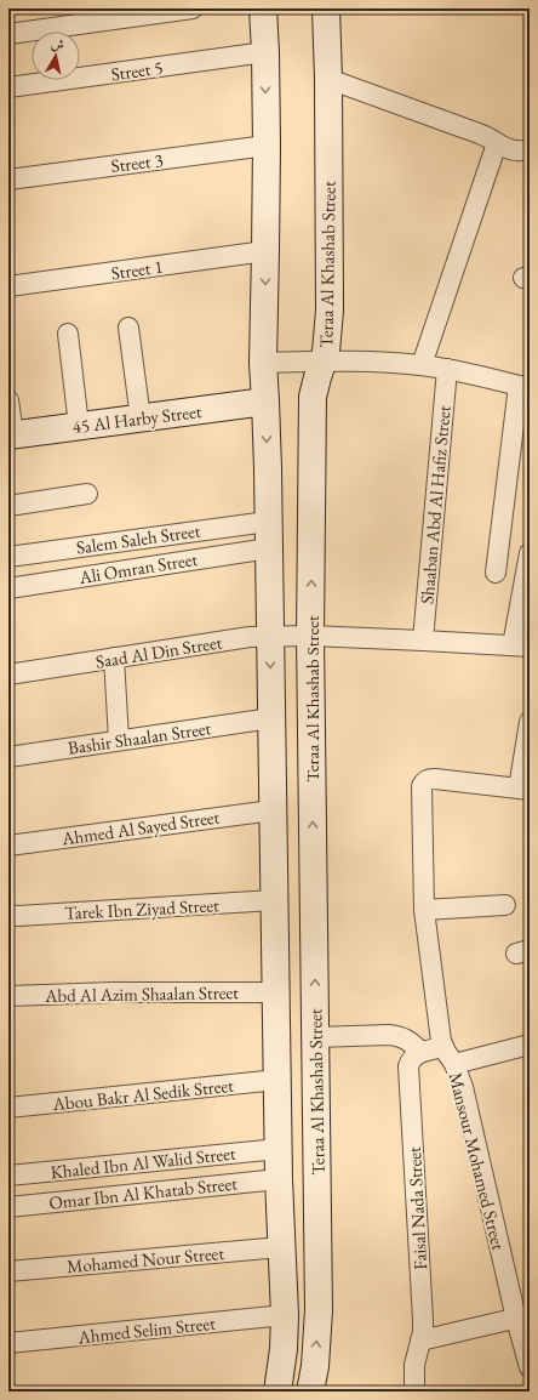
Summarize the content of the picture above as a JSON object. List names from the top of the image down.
{
  "streets": {
    "street": [
      "Street 5",
      "Street 3",
      "Teraa Al Khashab Street",
      "Street 1",
      "45 Al Harby Street",
      "Shaaban Abd Al Hafiz Street",
      "Salem Saleh Street",
      "Ali Omran Street",
      "Saad Al Din Street",
      "Bashir Shaalan Street",
      "Ahmed Al Sayed Street",
      "Tarek Ibn Ziyad Street",
      "Abd Al Azim Shaalan Street",
      "Abou Bakr Al Sedik Street",
      "Mansour Mohamed Street",
      "Khaled Ibn Al Walid Street",
      "Omar Ibn Al Khatab Street",
      "Faisal Nada Street",
      "Mohamed Nour Street",
      "Ahmed Selim Street"
    ]
  },
  "crossings": [
    ["Teraa Al Khashab Street", "Saad Al Din Street"],
    ["Shaaban Abd Al Hafiz Street", "Saad Al Din Street"]
  ],
  "north": "top"
}
